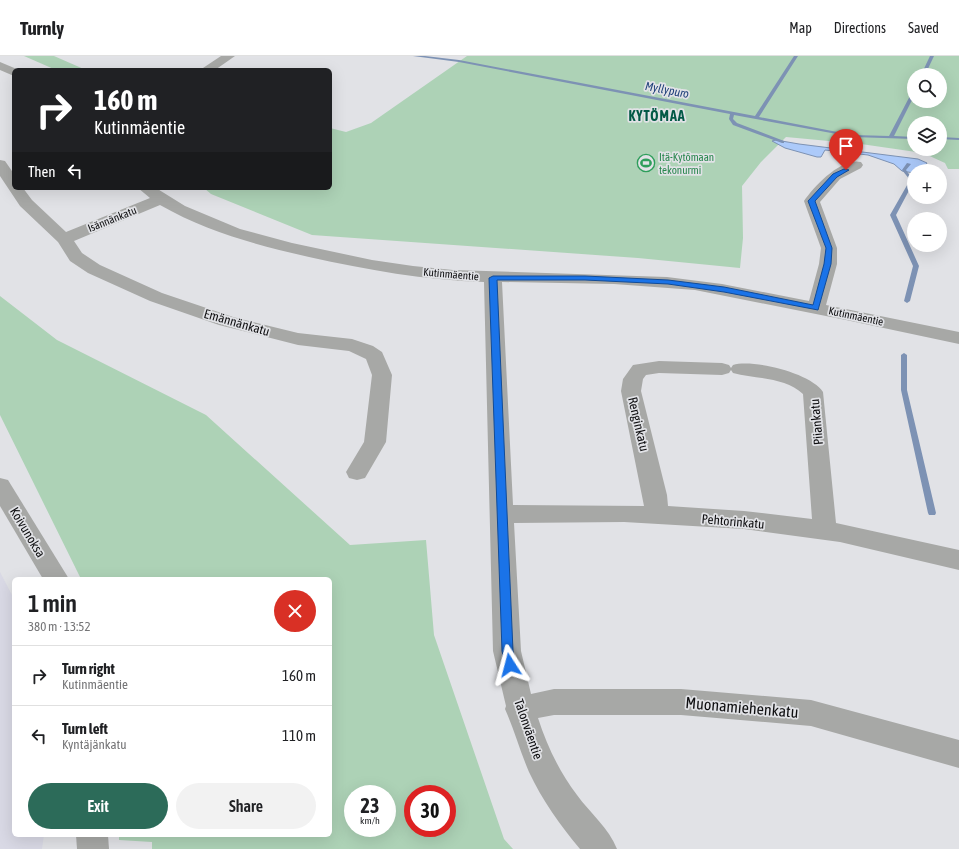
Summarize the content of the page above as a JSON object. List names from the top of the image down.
{
  "streets": {
    "street": [
      "Isännänkatu",
      "Kutinmäentie",
      "Emännänkatu",
      "Piiankatu",
      "Renginkatu",
      "Pehtorinkatu",
      "Koivunoksa",
      "Muonamiehenkatu",
      "Talonväentie"
    ]
  },
  "crossings": [
    ["Isännänkatu", "Kutinmäentie"],
    ["Isännänkatu", "Emännänkatu"],
    ["Kutinmäentie", "Talonväentie"],
    ["Piiankatu", "Renginkatu"],
    ["Piiankatu", "Pehtorinkatu"],
    ["Renginkatu", "Pehtorinkatu"],
    ["Pehtorinkatu", "Talonväentie"],
    ["Muonamiehenkatu", "Talonväentie"]
  ],
  "districts": ["KYTÖMAA"],
  "water": ["Myllypuro"],
  "places": {
    "sports": ["Itä-Kytömaan tekonurmi"]
  },
  "page": {
    "header": "Turnly",
    "nav": ["Map", "Directions", "Saved"],
    "map_buttons": ["+", "−"],
    "turn": ["160 m", "Kutinmäentie"],
    "then": "Then",
    "heading": ["1 min", "380 m · 13:52"],
    "list": [
      {
        "name": "Turn right",
        "note": "Kutinmäentie",
        "value": "160 m"
      },
      {
        "name": "Turn left",
        "note": "Kyntäjänkatu",
        "value": "110 m"
      }
    ],
    "buttons": ["Exit", "Share"],
    "speed": "23 km/h",
    "limit": "30"
  }
}
